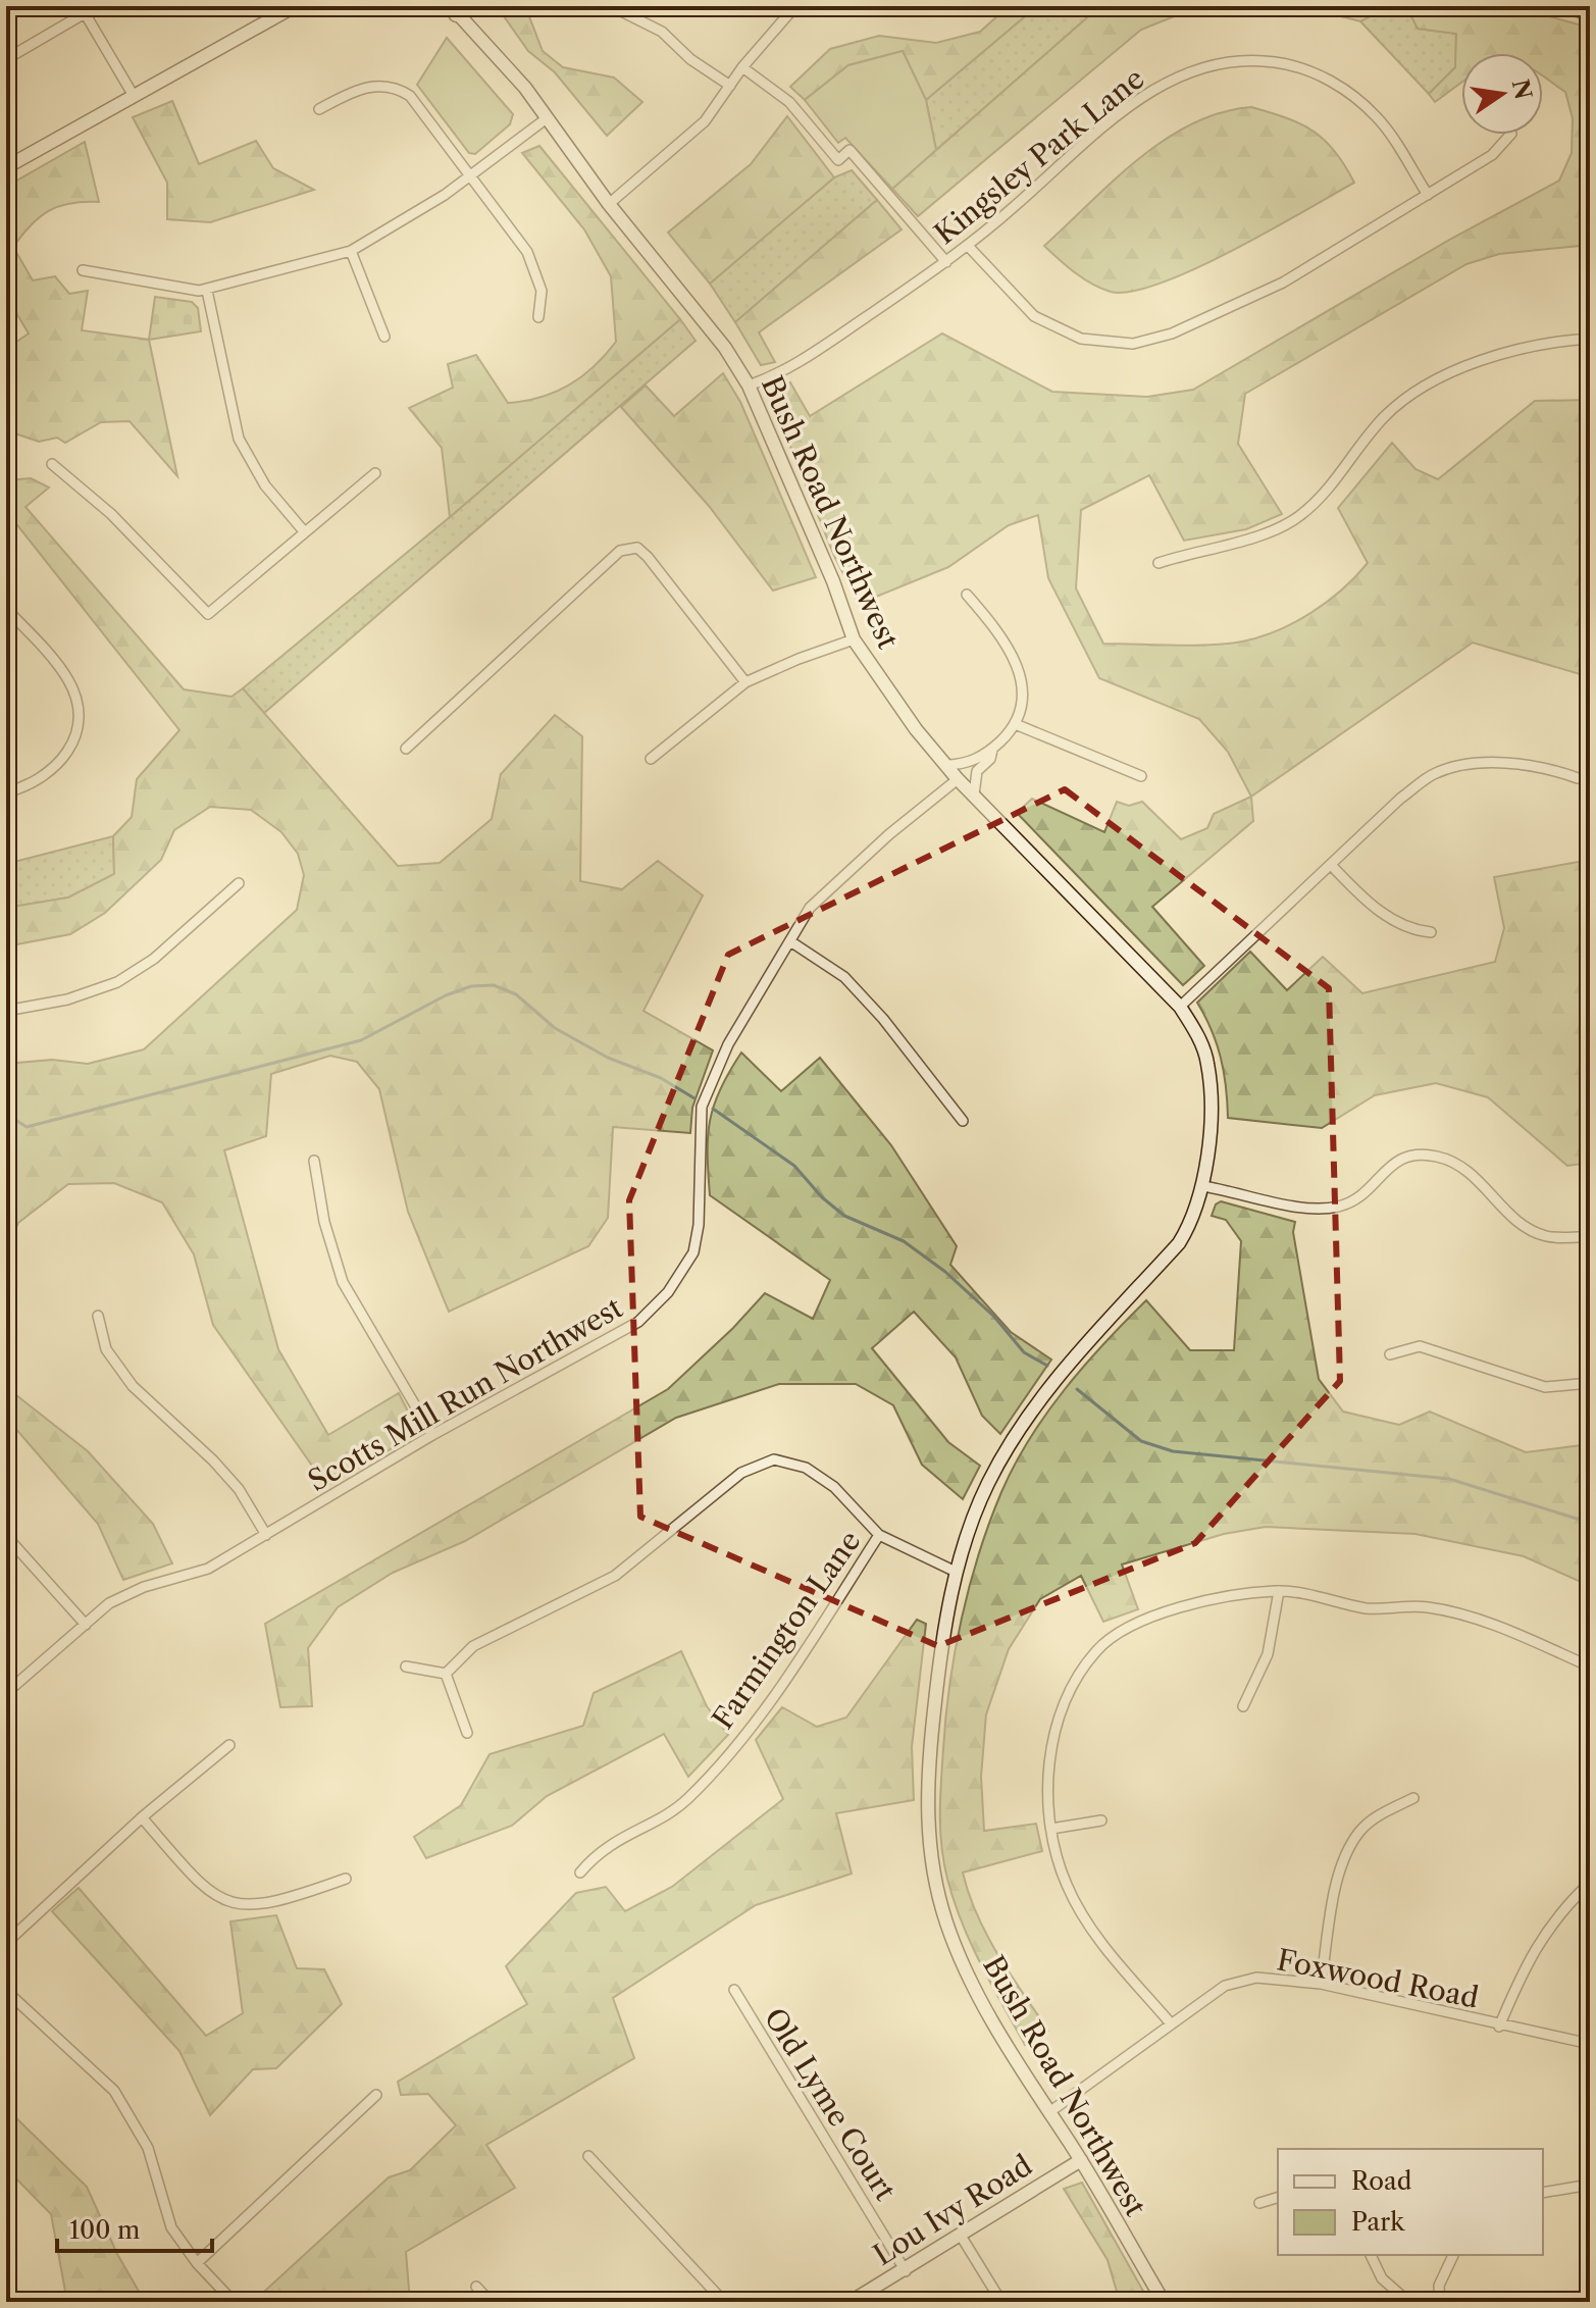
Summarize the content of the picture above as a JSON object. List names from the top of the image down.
{
  "streets": {
    "street": [
      "Kingsley Park Lane",
      "Bush Road Northwest",
      "Scotts Mill Run Northwest",
      "Farmington Lane",
      "Foxwood Road",
      "Old Lyme Court",
      "Lou Ivy Road"
    ]
  },
  "crossings": [
    ["Kingsley Park Lane", "Bush Road Northwest"],
    ["Bush Road Northwest", "Scotts Mill Run Northwest"],
    ["Bush Road Northwest", "Foxwood Road"],
    ["Bush Road Northwest", "Lou Ivy Road"],
    ["Old Lyme Court", "Lou Ivy Road"]
  ],
  "legend": ["Road", "Park"],
  "scale_bar": "100 m",
  "north": "right"
}
